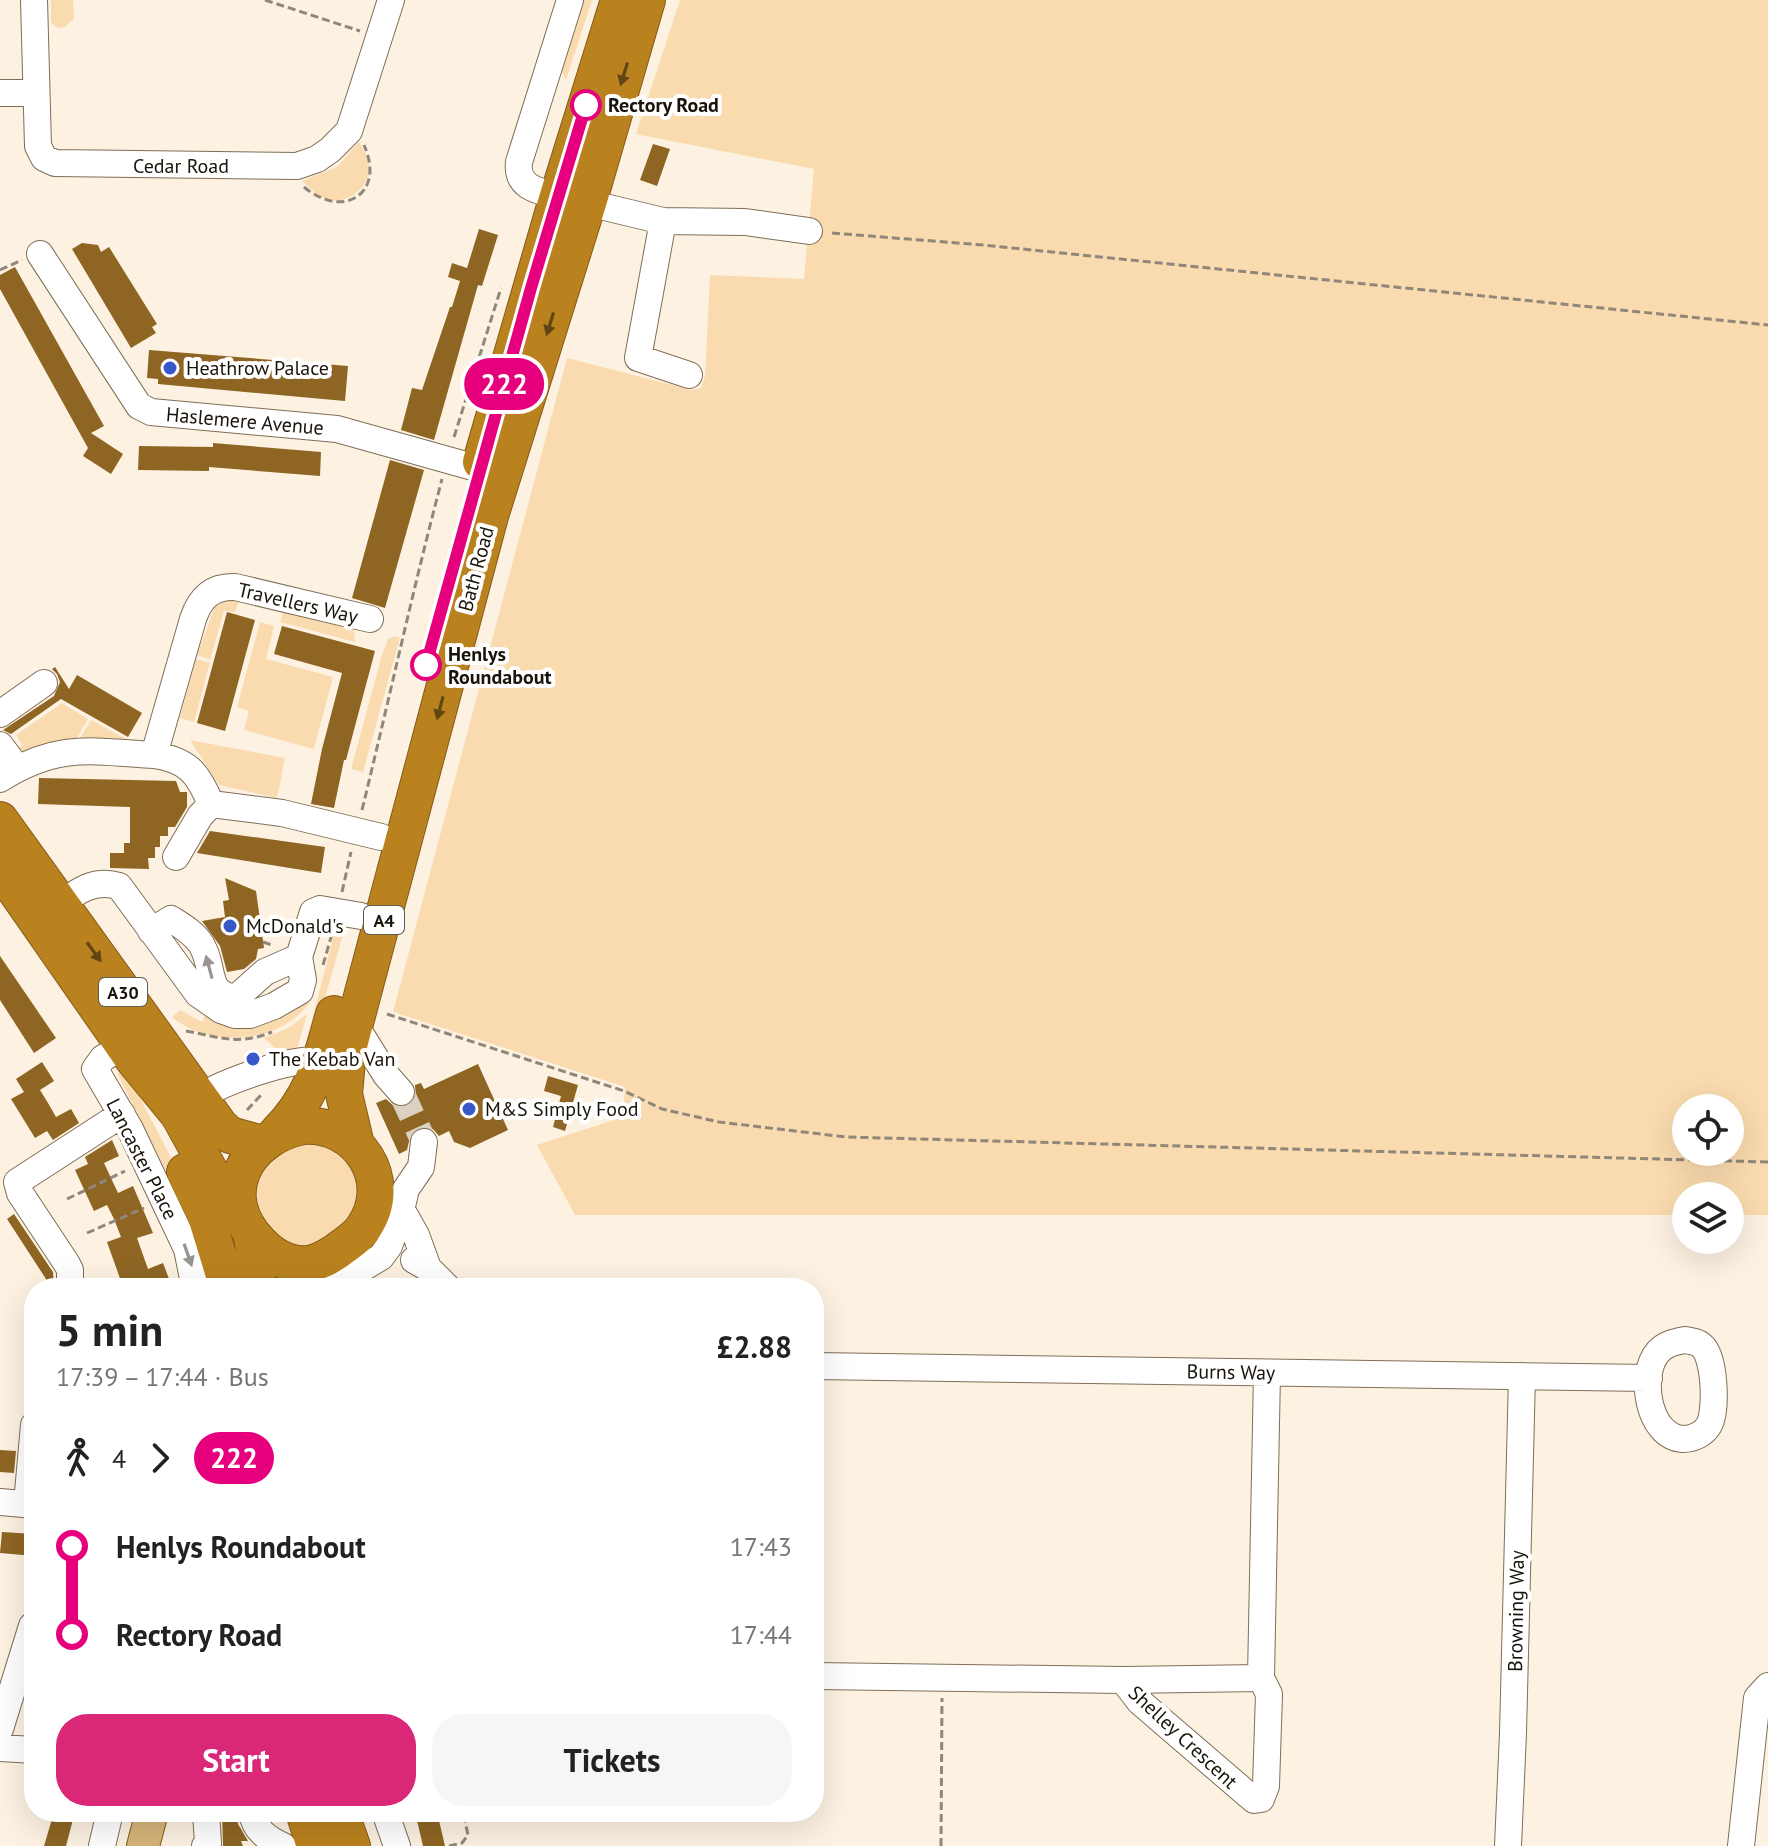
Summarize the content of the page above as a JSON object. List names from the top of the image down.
{
  "streets": {
    "highway": ["Bath Road", "A4", "A30"],
    "street": [
      "Cedar Road",
      "Haslemere Avenue",
      "Travellers Way",
      "Lancaster Place",
      "Burns Way",
      "Browning Way",
      "Shelley Crescent"
    ]
  },
  "crossings": [
    ["Haslemere Avenue", "Bath Road"],
    ["Bath Road", "A30"],
    ["A30", "Lancaster Place"],
    ["Burns Way", "Browning Way"],
    ["Burns Way", "Shelley Crescent"]
  ],
  "places": [
    "Rectory Road",
    "Heathrow Palace",
    "Henlys Roundabout",
    "McDonald's",
    "The Kebab Van",
    "M&S Simply Food"
  ],
  "lines": ["bus line 222"],
  "page": {
    "on_map": "222",
    "heading": ["5 min", "17:39 – 17:44 · Bus", "£2.88"],
    "legs": ["4", "222"],
    "list": [
      {
        "name": "Henlys Roundabout",
        "value": "17:43"
      },
      {
        "name": "Rectory Road",
        "value": "17:44"
      }
    ],
    "buttons": ["Start", "Tickets"]
  }
}
